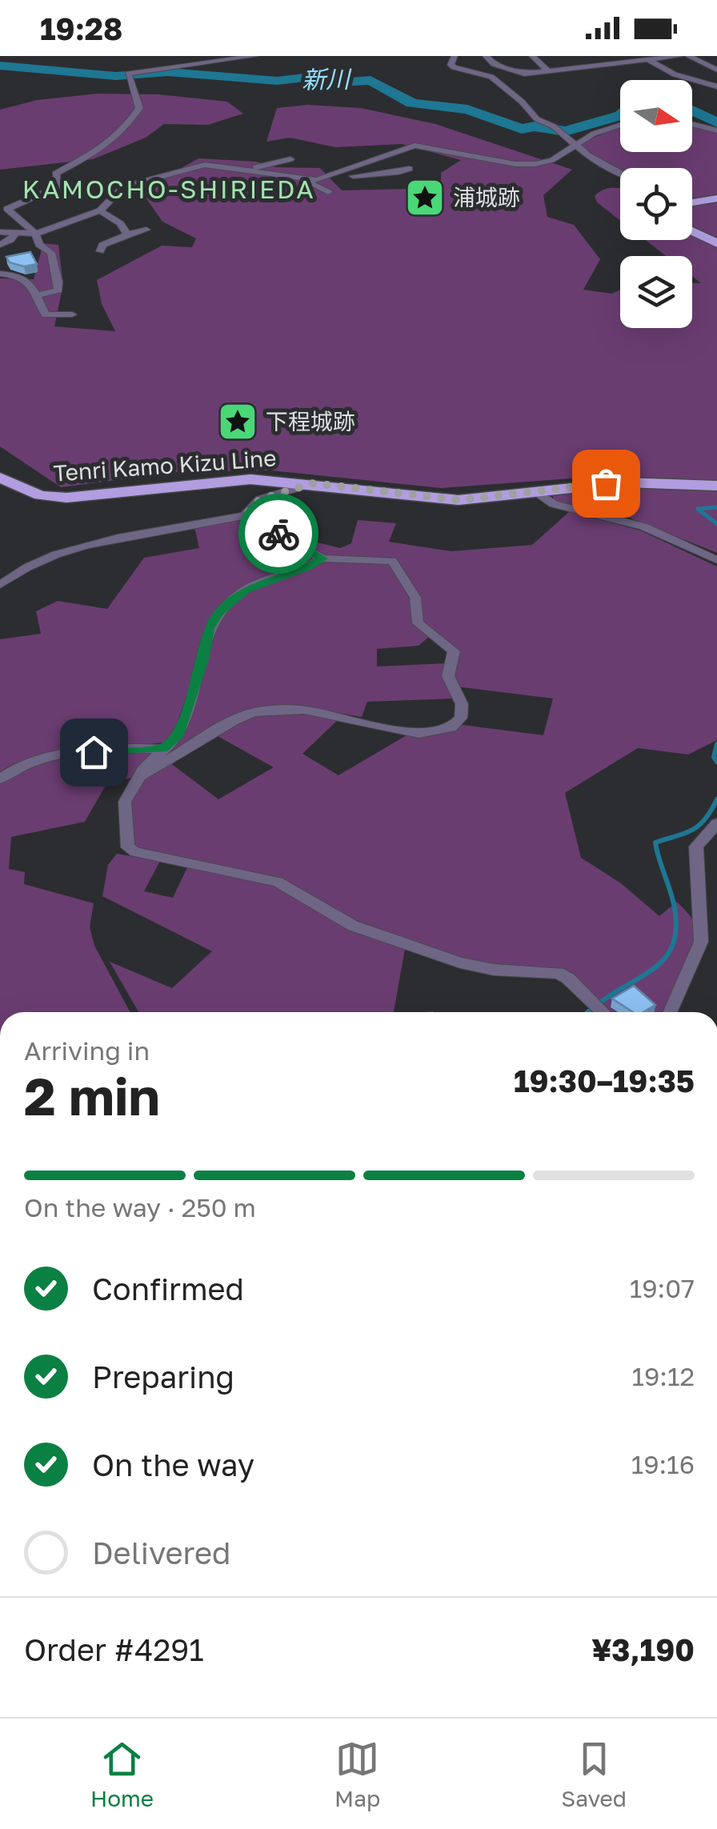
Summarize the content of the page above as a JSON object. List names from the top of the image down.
{
  "streets": {
    "main road": ["Tenri Kamo Kizu Line"]
  },
  "districts": ["KAMOCHO-SHIRIEDA"],
  "water": ["新川"],
  "places": {
    "place": ["浦城跡", "下程城跡"]
  },
  "north": "right",
  "page": {
    "status": "19:28",
    "heading": ["2 min", "Arriving in", "19:30–19:35"],
    "panel": ["Order #4291", "¥3,190"],
    "bar": "On the way · 250 m",
    "list": [
      ["Confirmed", "19:07"],
      ["Preparing", "19:12"],
      ["On the way", "19:16"],
      "Delivered"
    ],
    "tabs": ["Home", "Map", "Saved"]
  }
}
